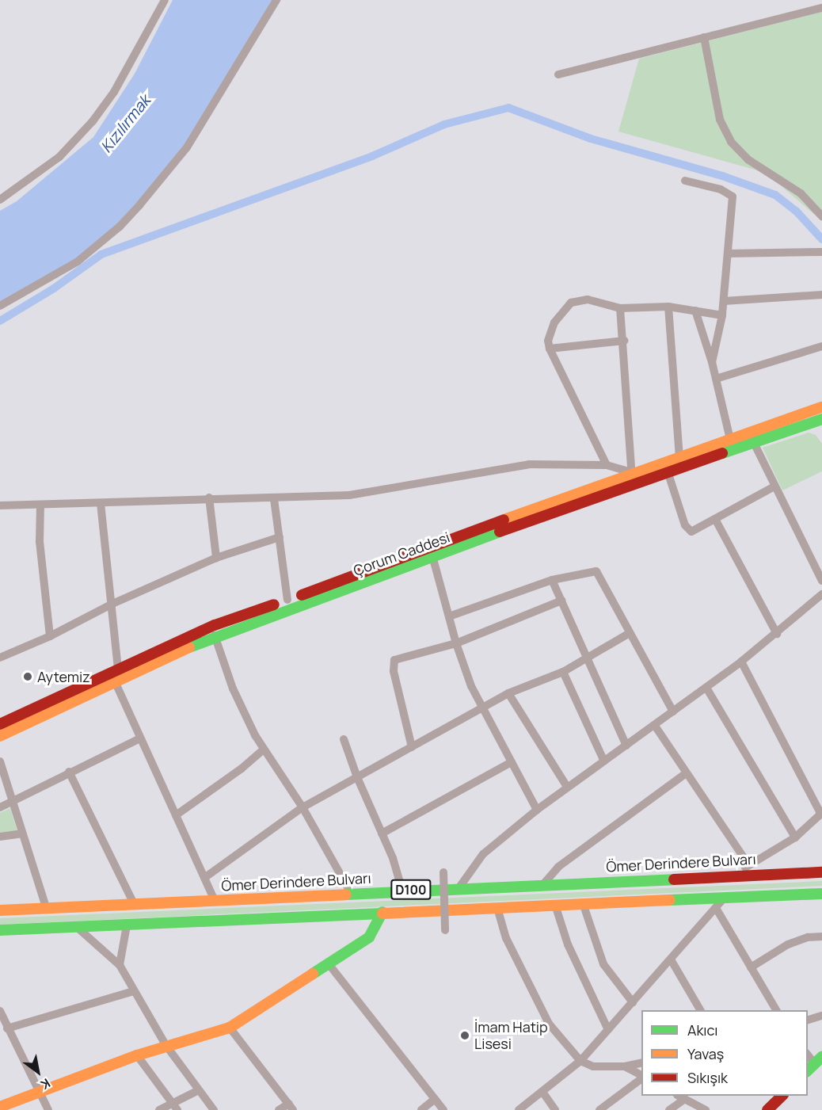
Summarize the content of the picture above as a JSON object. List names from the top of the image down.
{
  "streets": {
    "main road": ["Çorum Caddesi", "Ömer Derindere Bulvarı", "D100"]
  },
  "water": ["Kızılırmak"],
  "places": ["Aytemiz", "İmam Hatip Lisesi"],
  "legend": ["Akıcı", "Yavaş", "Sıkışık"],
  "north": "bottom right"
}
